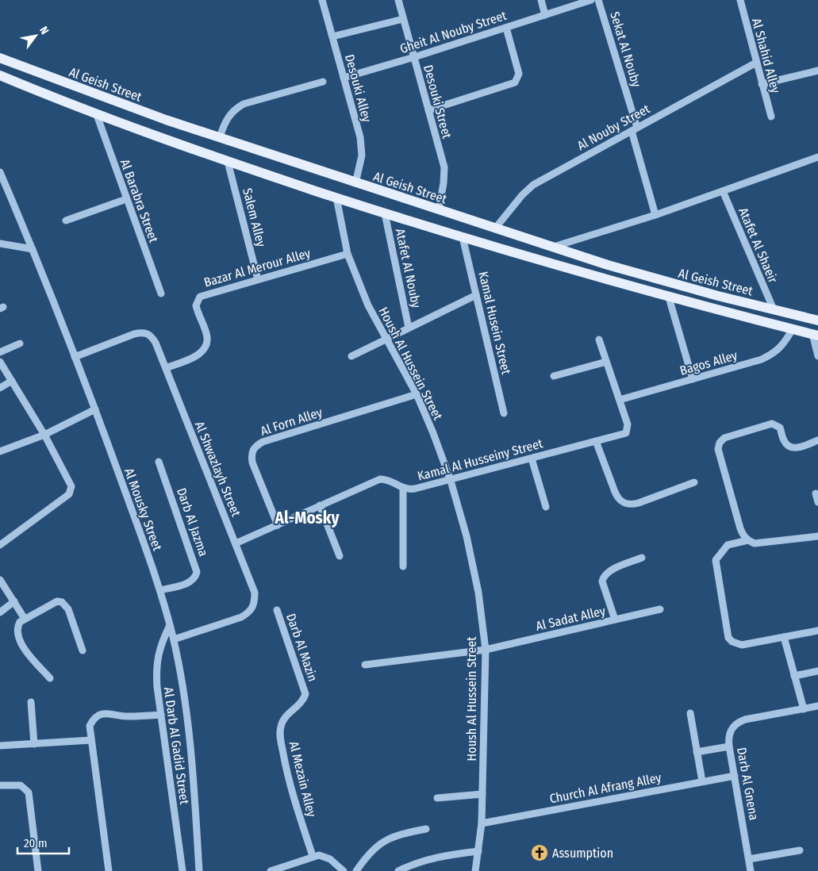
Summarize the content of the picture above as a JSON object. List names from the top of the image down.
{
  "streets": {
    "main road": ["Al Geish Street"],
    "street": [
      "Gheit Al Nouby Street",
      "Sekat Al Nouby",
      "Al Shahid Alley",
      "Desouki Alley",
      "Desouki Street",
      "Al Nouby Street",
      "Al Barabra Street",
      "Salem Alley",
      "Atafet Al Shaeir",
      "Bazar Al Merour Alley",
      "Atafet Al Nouby",
      "Kamal Husein Street",
      "Bagos Alley",
      "Housh Al Hussein Street",
      "Al Forn Alley",
      "Kamal Al Husseiny Street",
      "Al Shwazlayh Street",
      "Al Mousky Street",
      "Darb Al Jazma",
      "Al Sadat Alley",
      "Darb Al Mazin",
      "Al Darb Al Gadid Street",
      "Al Mezain Alley",
      "Darb Al Gnena",
      "Church Al Afrang Alley"
    ]
  },
  "crossings": [
    ["Gheit Al Nouby Street", "Desouki Alley"],
    ["Gheit Al Nouby Street", "Desouki Street"],
    ["Sekat Al Nouby", "Al Nouby Street"],
    ["Al Shahid Alley", "Al Nouby Street"],
    ["Al Geish Street", "Desouki Alley"],
    ["Al Geish Street", "Desouki Street"],
    ["Al Geish Street", "Al Nouby Street"],
    ["Al Geish Street", "Al Barabra Street"],
    ["Al Geish Street", "Salem Alley"],
    ["Al Geish Street", "Atafet Al Shaeir"],
    ["Al Geish Street", "Atafet Al Nouby"],
    ["Al Geish Street", "Kamal Husein Street"],
    ["Al Geish Street", "Bagos Alley"],
    ["Al Geish Street", "Housh Al Hussein Street"],
    ["Salem Alley", "Bazar Al Merour Alley"],
    ["Bazar Al Merour Alley", "Housh Al Hussein Street"],
    ["Bazar Al Merour Alley", "Al Shwazlayh Street"],
    ["Bagos Alley", "Kamal Al Husseiny Street"],
    ["Housh Al Hussein Street", "Al Forn Alley"],
    ["Housh Al Hussein Street", "Kamal Al Husseiny Street"],
    ["Housh Al Hussein Street", "Al Sadat Alley"],
    ["Housh Al Hussein Street", "Church Al Afrang Alley"],
    ["Al Forn Alley", "Kamal Al Husseiny Street"],
    ["Kamal Al Husseiny Street", "Al Shwazlayh Street"],
    ["Al Shwazlayh Street", "Al Mousky Street"],
    ["Al Mousky Street", "Darb Al Jazma"],
    ["Al Mousky Street", "Al Darb Al Gadid Street"],
    ["Darb Al Mazin", "Al Mezain Alley"],
    ["Darb Al Gnena", "Church Al Afrang Alley"]
  ],
  "districts": ["Al-Mosky"],
  "places": {
    "church": ["Assumption"]
  },
  "scale_bar": "20 m",
  "north": "top right"
}
